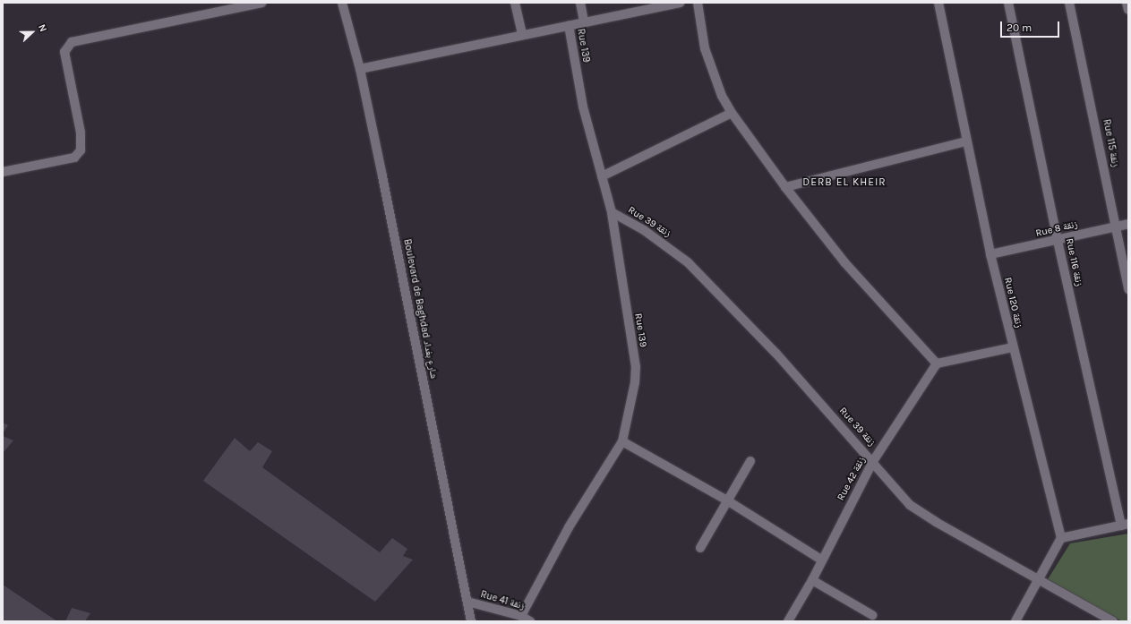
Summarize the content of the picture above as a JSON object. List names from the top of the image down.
{
  "streets": {
    "street": [
      "Rue 139",
      "Rue 115 زنقة",
      "Rue 39 زنقة",
      "Rue 8 زنقة",
      "Rue 116 زنقة",
      "Rue 120 زنقة",
      "Boulevard de Baghdad شارع بغداد",
      "Rue 42 زنقة",
      "Rue 41 زنقة"
    ]
  },
  "crossings": [
    ["Rue 139", "Rue 39 زنقة"],
    ["Rue 139", "Rue 41 زنقة"],
    ["Rue 115 زنقة", "Rue 8 زنقة"],
    ["Rue 39 زنقة", "Rue 42 زنقة"],
    ["Rue 8 زنقة", "Rue 116 زنقة"],
    ["Rue 8 زنقة", "Rue 120 زنقة"],
    ["Boulevard de Baghdad شارع بغداد", "Rue 41 زنقة"]
  ],
  "districts": ["DERB EL KHEIR"],
  "scale_bar": "20 m",
  "north": "right"
}
